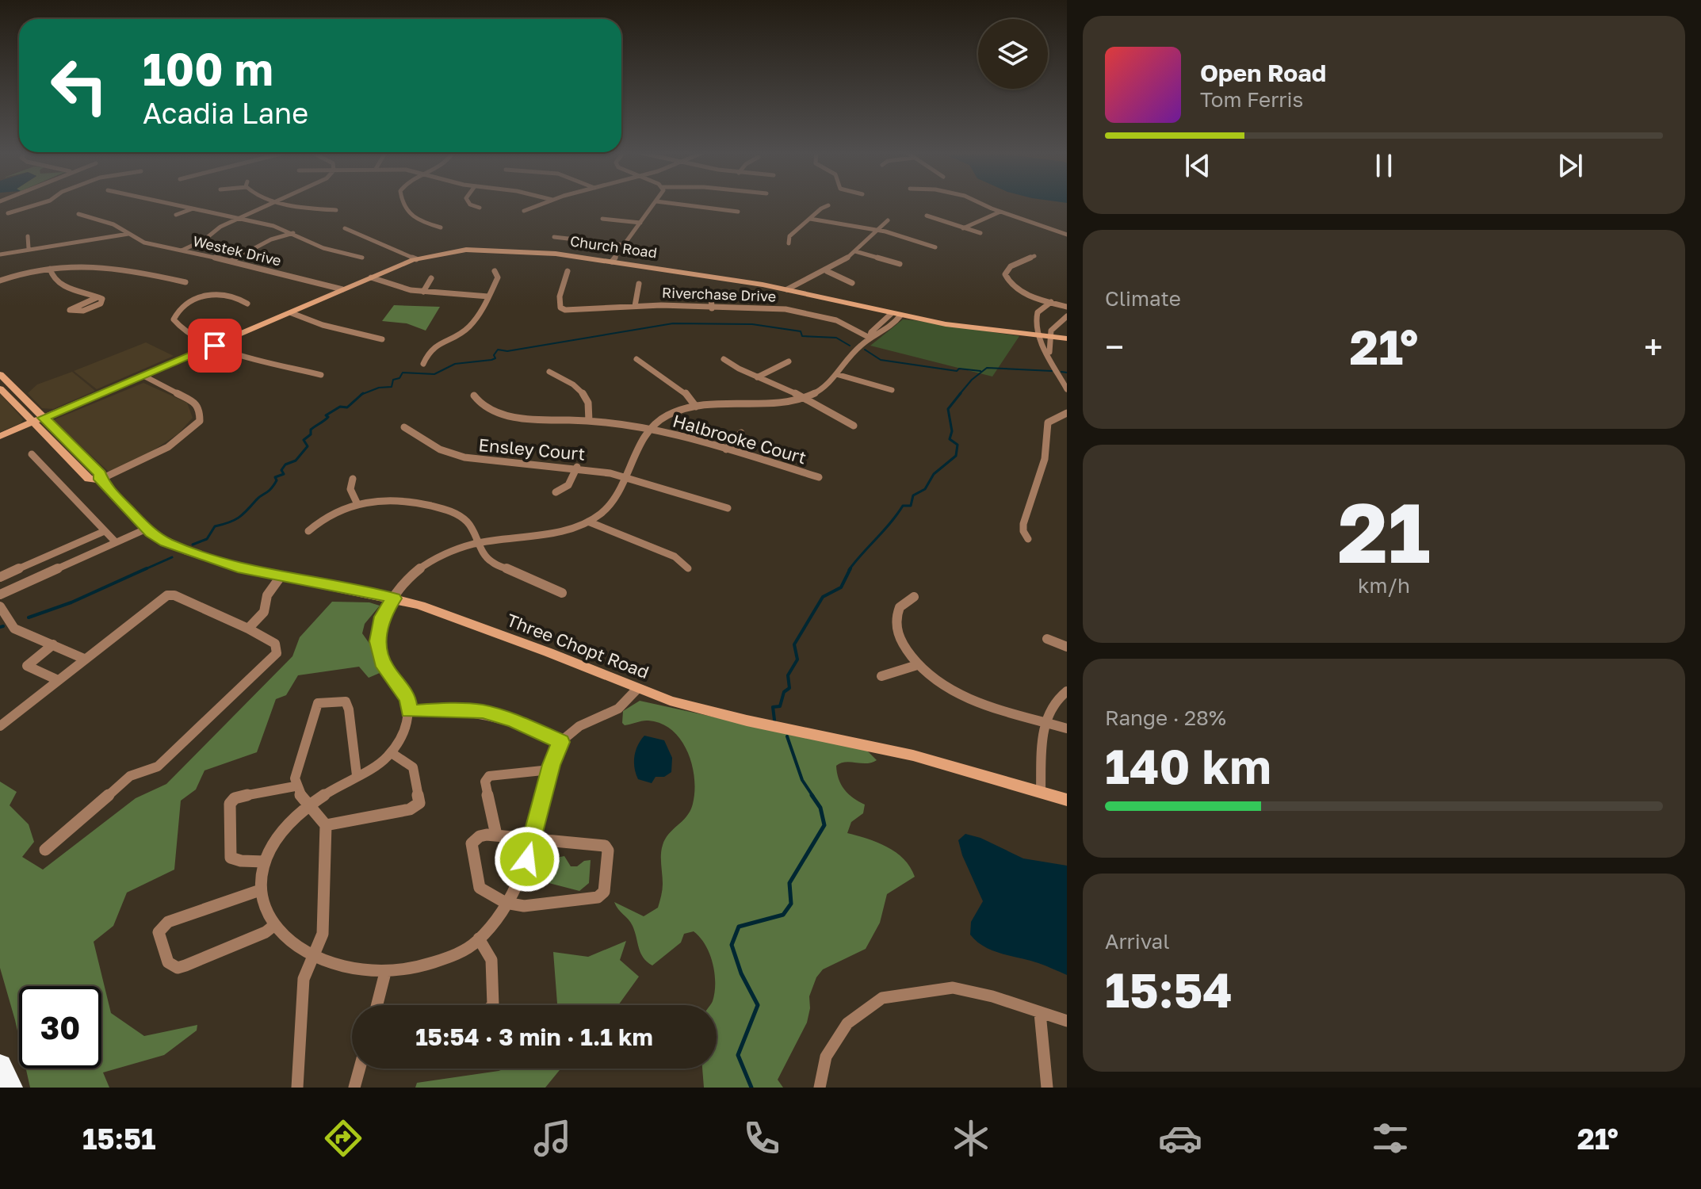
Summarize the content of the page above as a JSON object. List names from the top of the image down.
{
  "streets": {
    "main road": ["Church Road", "Three Chopt Road"],
    "street": [
      "Westek Drive",
      "Riverchase Drive",
      "Halbrooke Court",
      "Ensley Court"
    ]
  },
  "crossings": [
    ["Church Road", "Westek Drive"],
    ["Church Road", "Three Chopt Road"]
  ],
  "page": {
    "turn": ["100 m", "Acadia Lane"],
    "song": ["Open Road", "Tom Ferris"],
    "tile": [
      "Climate",
      ["21", "km/h"],
      ["Range · 28%", "140 km"],
      ["Arrival", "15:54"]
    ],
    "heat": ["−", "21°", "+"],
    "limit": "30",
    "trip": "15:54 · 3 min · 1.1 km",
    "tabs": ["15:51", "21°"]
  }
}
